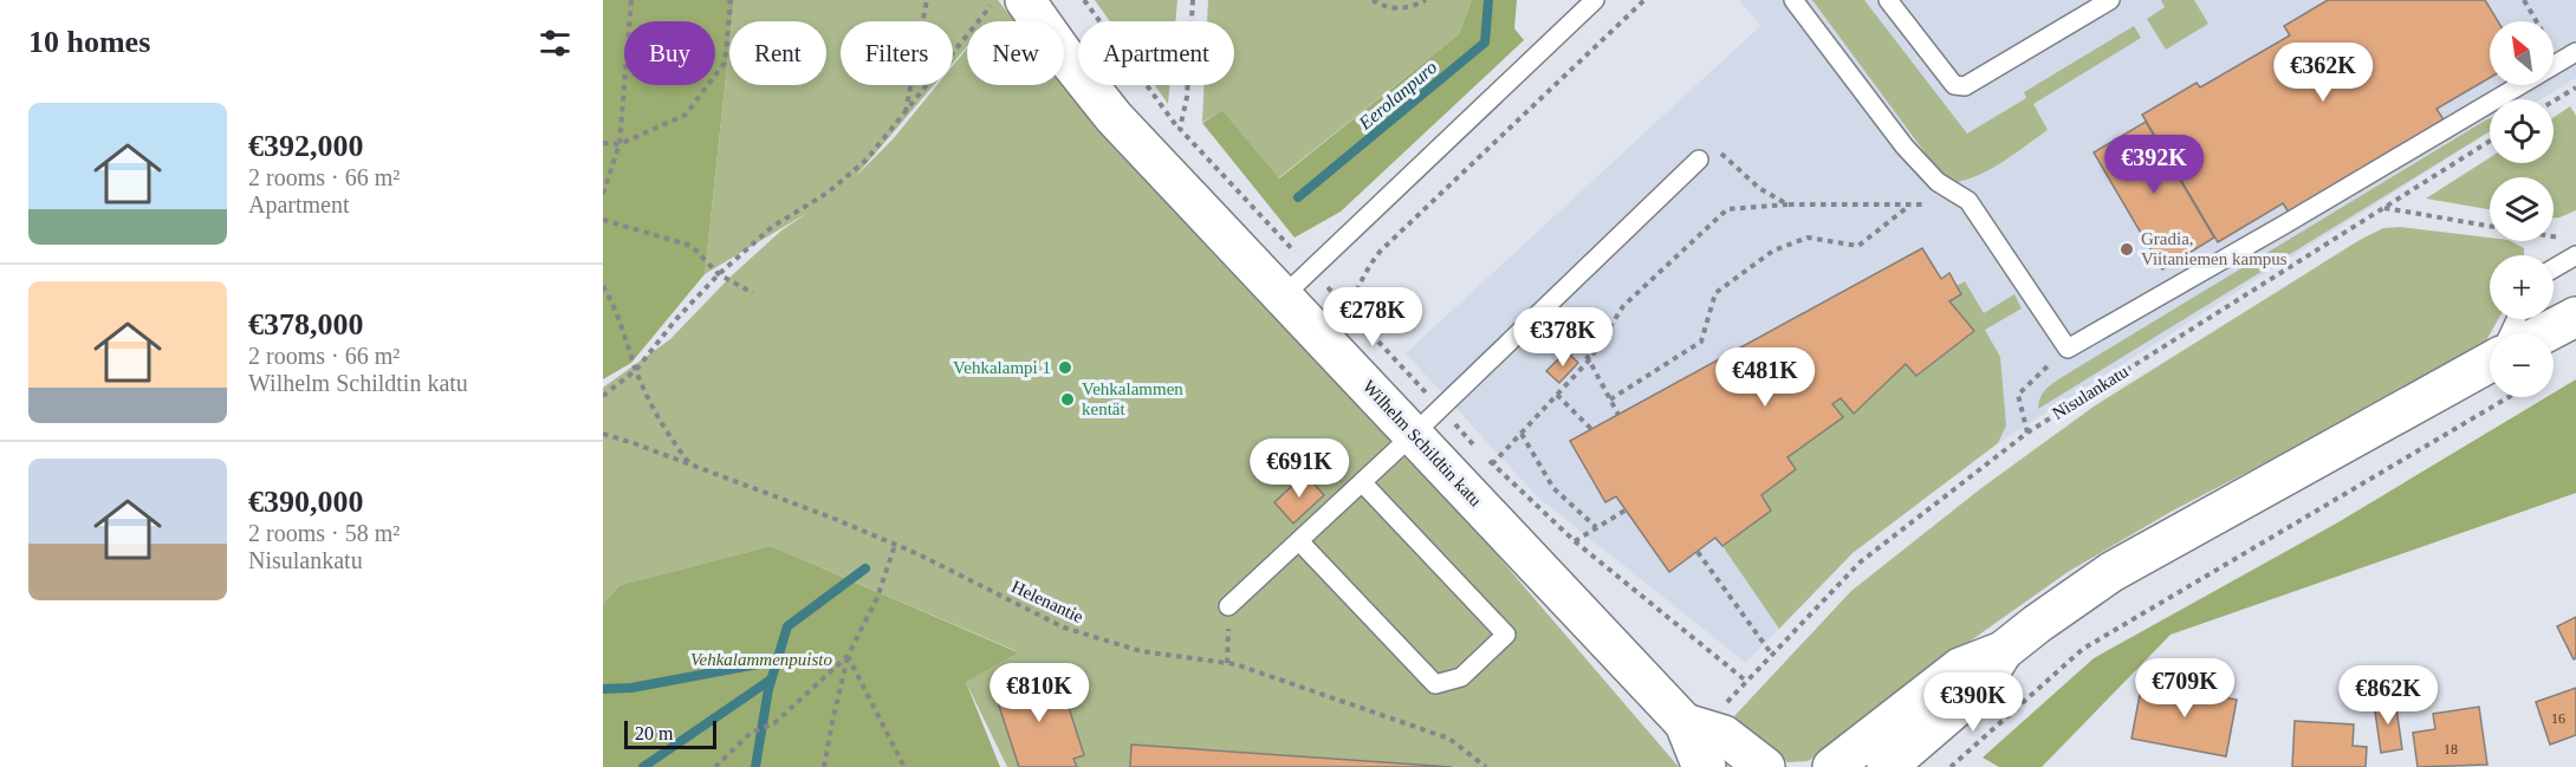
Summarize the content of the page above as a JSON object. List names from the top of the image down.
{
  "streets": {
    "street": ["Wilhelm Schildtin katu"],
    "path": ["Nisulankatu", "Helenantie"]
  },
  "water": ["Eerolanpuro"],
  "parks": ["Vehkalammenpuisto"],
  "places": ["Gradia, Viitaniemen kampus", "Vehkalampi 1", "Vehkalammen kentät"],
  "house_numbers": ["16", "18"],
  "scale_bar": "20 m",
  "north": "top left",
  "page": {
    "heading": "10 homes",
    "map_buttons": ["+", "−"],
    "chip": [
      "Buy",
      "Rent",
      "Filters",
      "New",
      "Apartment"
    ],
    "price": [
      "€362K",
      "€392K",
      "€278K",
      "€378K",
      "€481K",
      "€691K",
      "€709K",
      "€810K",
      "€862K",
      "€390K"
    ],
    "list": [
      {
        "name": "€392,000",
        "note": "2 rooms · 66 m² · Apartment"
      },
      {
        "name": "€378,000",
        "note": "2 rooms · 66 m² · Wilhelm Schildtin katu"
      },
      {
        "name": "€390,000",
        "note": "2 rooms · 58 m² · Nisulankatu"
      }
    ],
    "scale": "20 m"
  }
}
